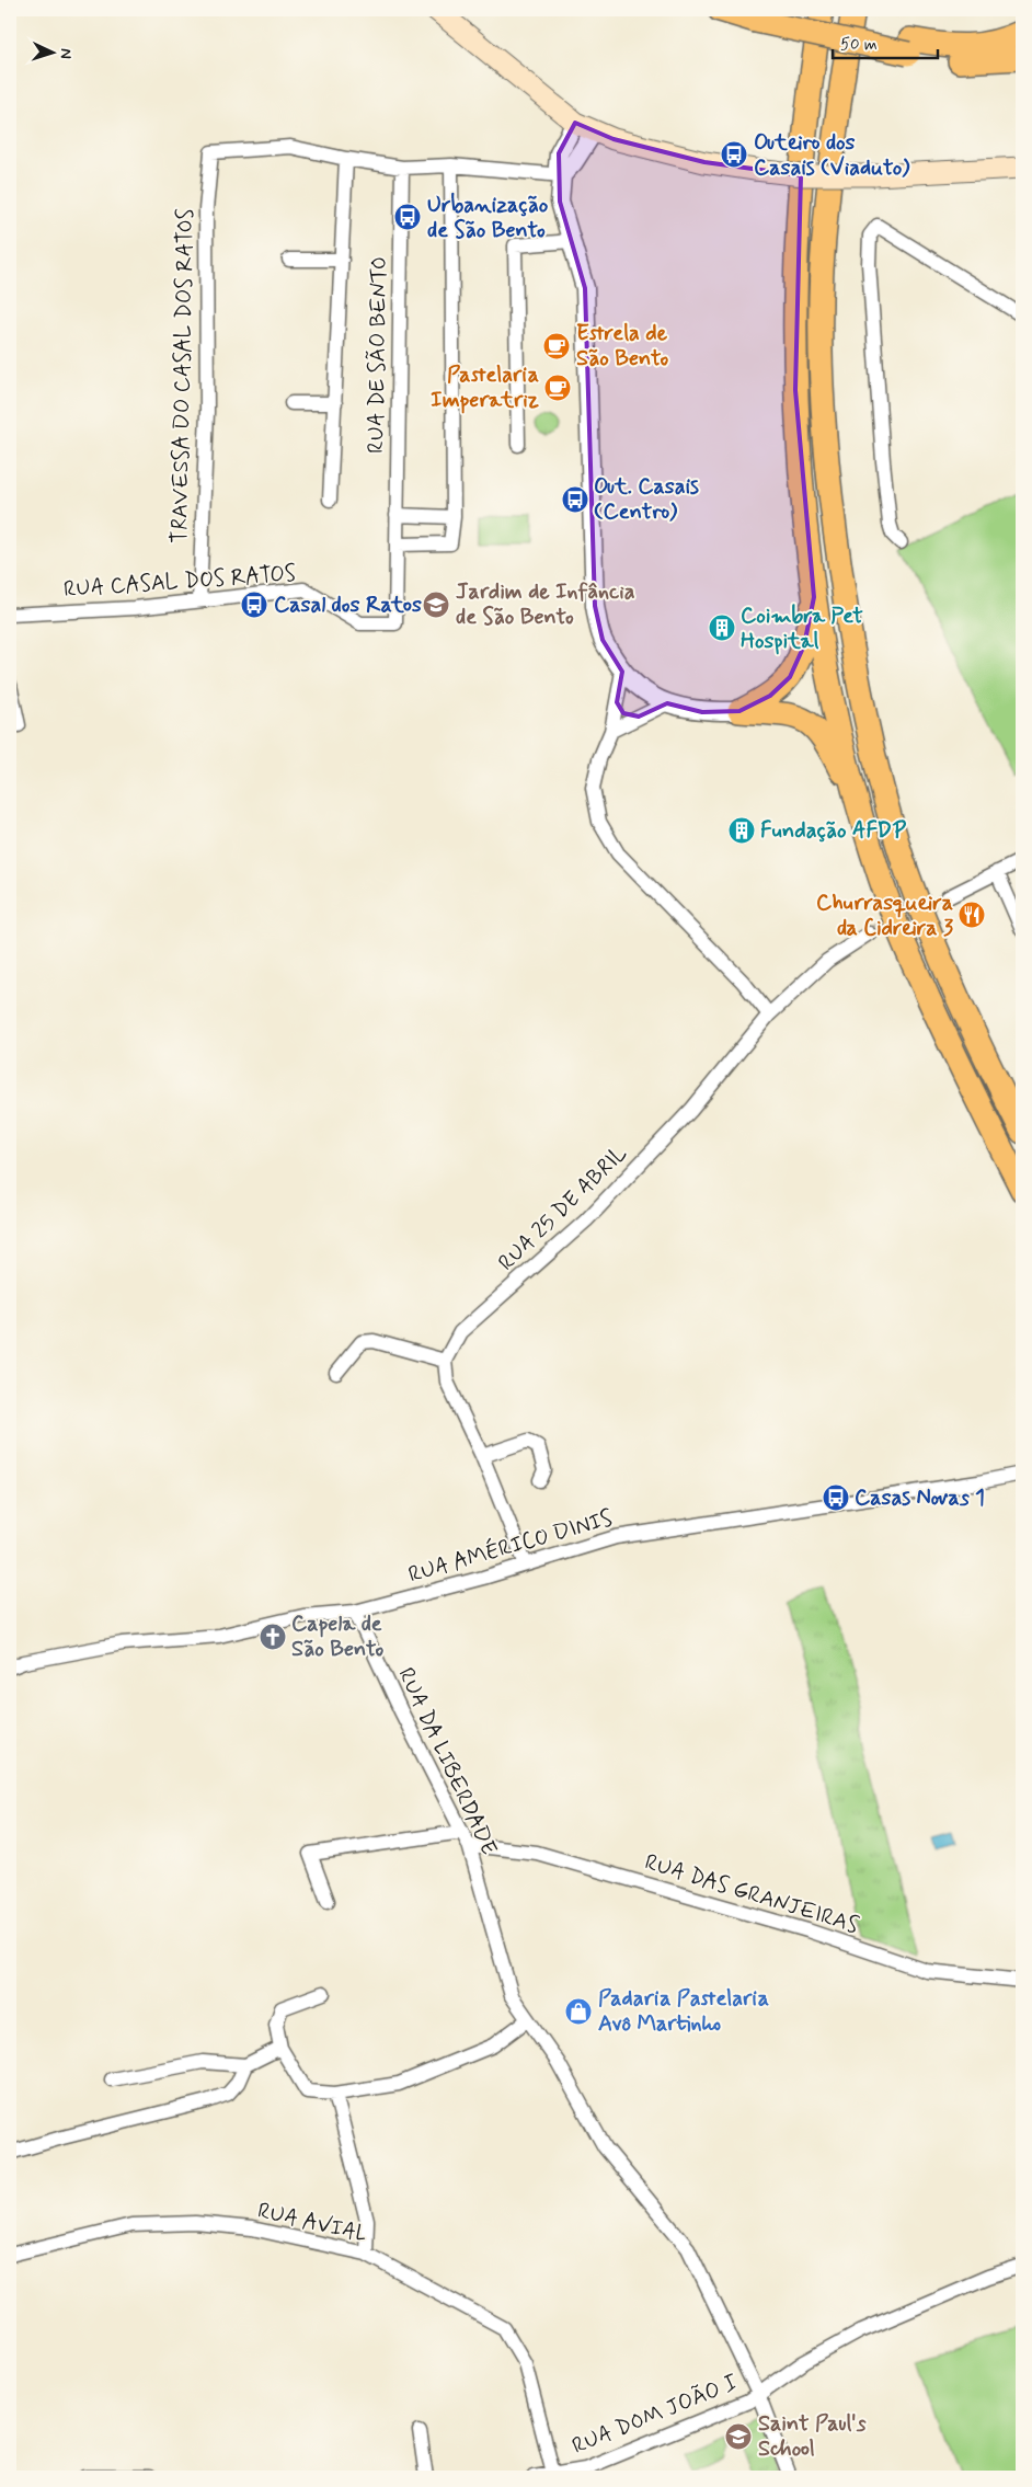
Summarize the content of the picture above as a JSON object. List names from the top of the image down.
{
  "streets": {
    "street": [
      "RUA DE SÃO BENTO",
      "TRAVESSA DO CASAL DOS RATOS",
      "RUA CASAL DOS RATOS",
      "RUA 25 DE ABRIL",
      "RUA AMÉRICO DINIS",
      "RUA DA LIBERDADE",
      "RUA DAS GRANJEIRAS",
      "RUA AVIAL",
      "RUA DOM JOÃO I"
    ]
  },
  "crossings": [
    ["RUA DE SÃO BENTO", "RUA CASAL DOS RATOS"],
    ["TRAVESSA DO CASAL DOS RATOS", "RUA CASAL DOS RATOS"],
    ["RUA AMÉRICO DINIS", "RUA DA LIBERDADE"],
    ["RUA DA LIBERDADE", "RUA DAS GRANJEIRAS"],
    ["RUA DA LIBERDADE", "RUA DOM JOÃO I"],
    ["RUA AVIAL", "RUA DOM JOÃO I"]
  ],
  "places": {
    "bus stop": [
      "Outeiro dos Casais (Viaduto)",
      "Urbanização de São Bento",
      "Out. Casais (Centro)",
      "Casal dos Ratos",
      "Casas Novas 1"
    ],
    "cafe": ["Estrela de São Bento", "Pastelaria Imperatriz"],
    "school or university": ["Jardim de Infância de São Bento", "Saint Paul's School"],
    "building": ["Coimbra Pet Hospital", "Fundação AFDP"],
    "restaurant": ["Churrasqueira da Cidreira 3"],
    "church": ["Capela de São Bento"],
    "shop": ["Padaria Pastelaria Avô Martinho"]
  },
  "scale_bar": "50 m",
  "north": "right"
}
